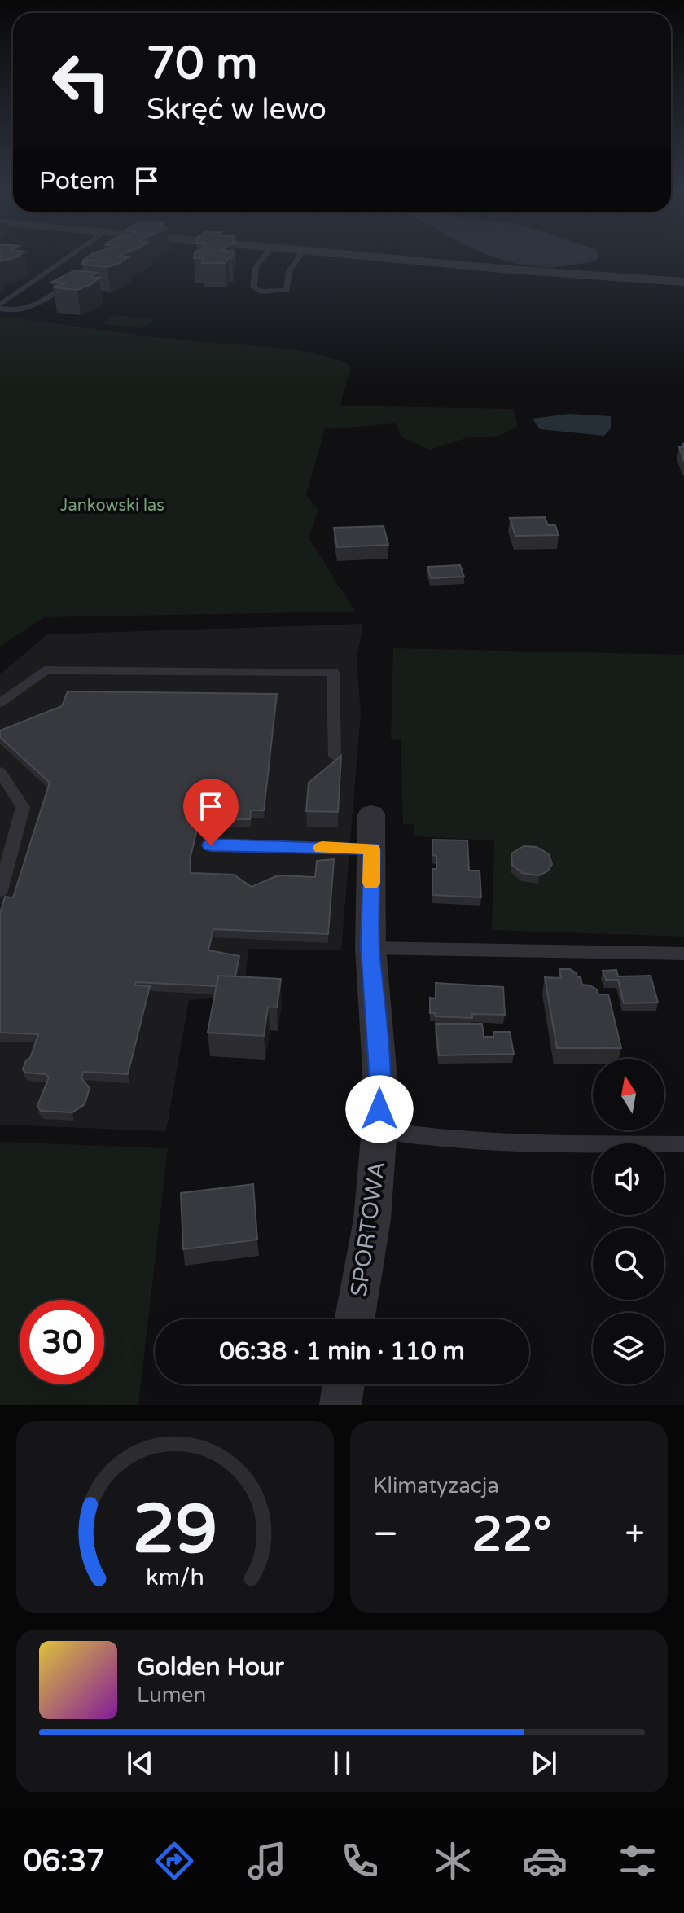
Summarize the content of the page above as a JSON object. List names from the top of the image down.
{
  "streets": {
    "street": ["SPORTOWA"]
  },
  "parks": ["Jankowski las"],
  "north": "top",
  "page": {
    "turn": ["70 m", "Skręć w lewo"],
    "then": "Potem",
    "limit": "30",
    "trip": "06:38 · 1 min · 110 m",
    "tile": "Klimatyzacja",
    "heat": ["−", "22°", "+"],
    "song": ["Golden Hour", "Lumen"],
    "tabs": "06:37",
    "gauge": ["29", "km/h"]
  }
}
